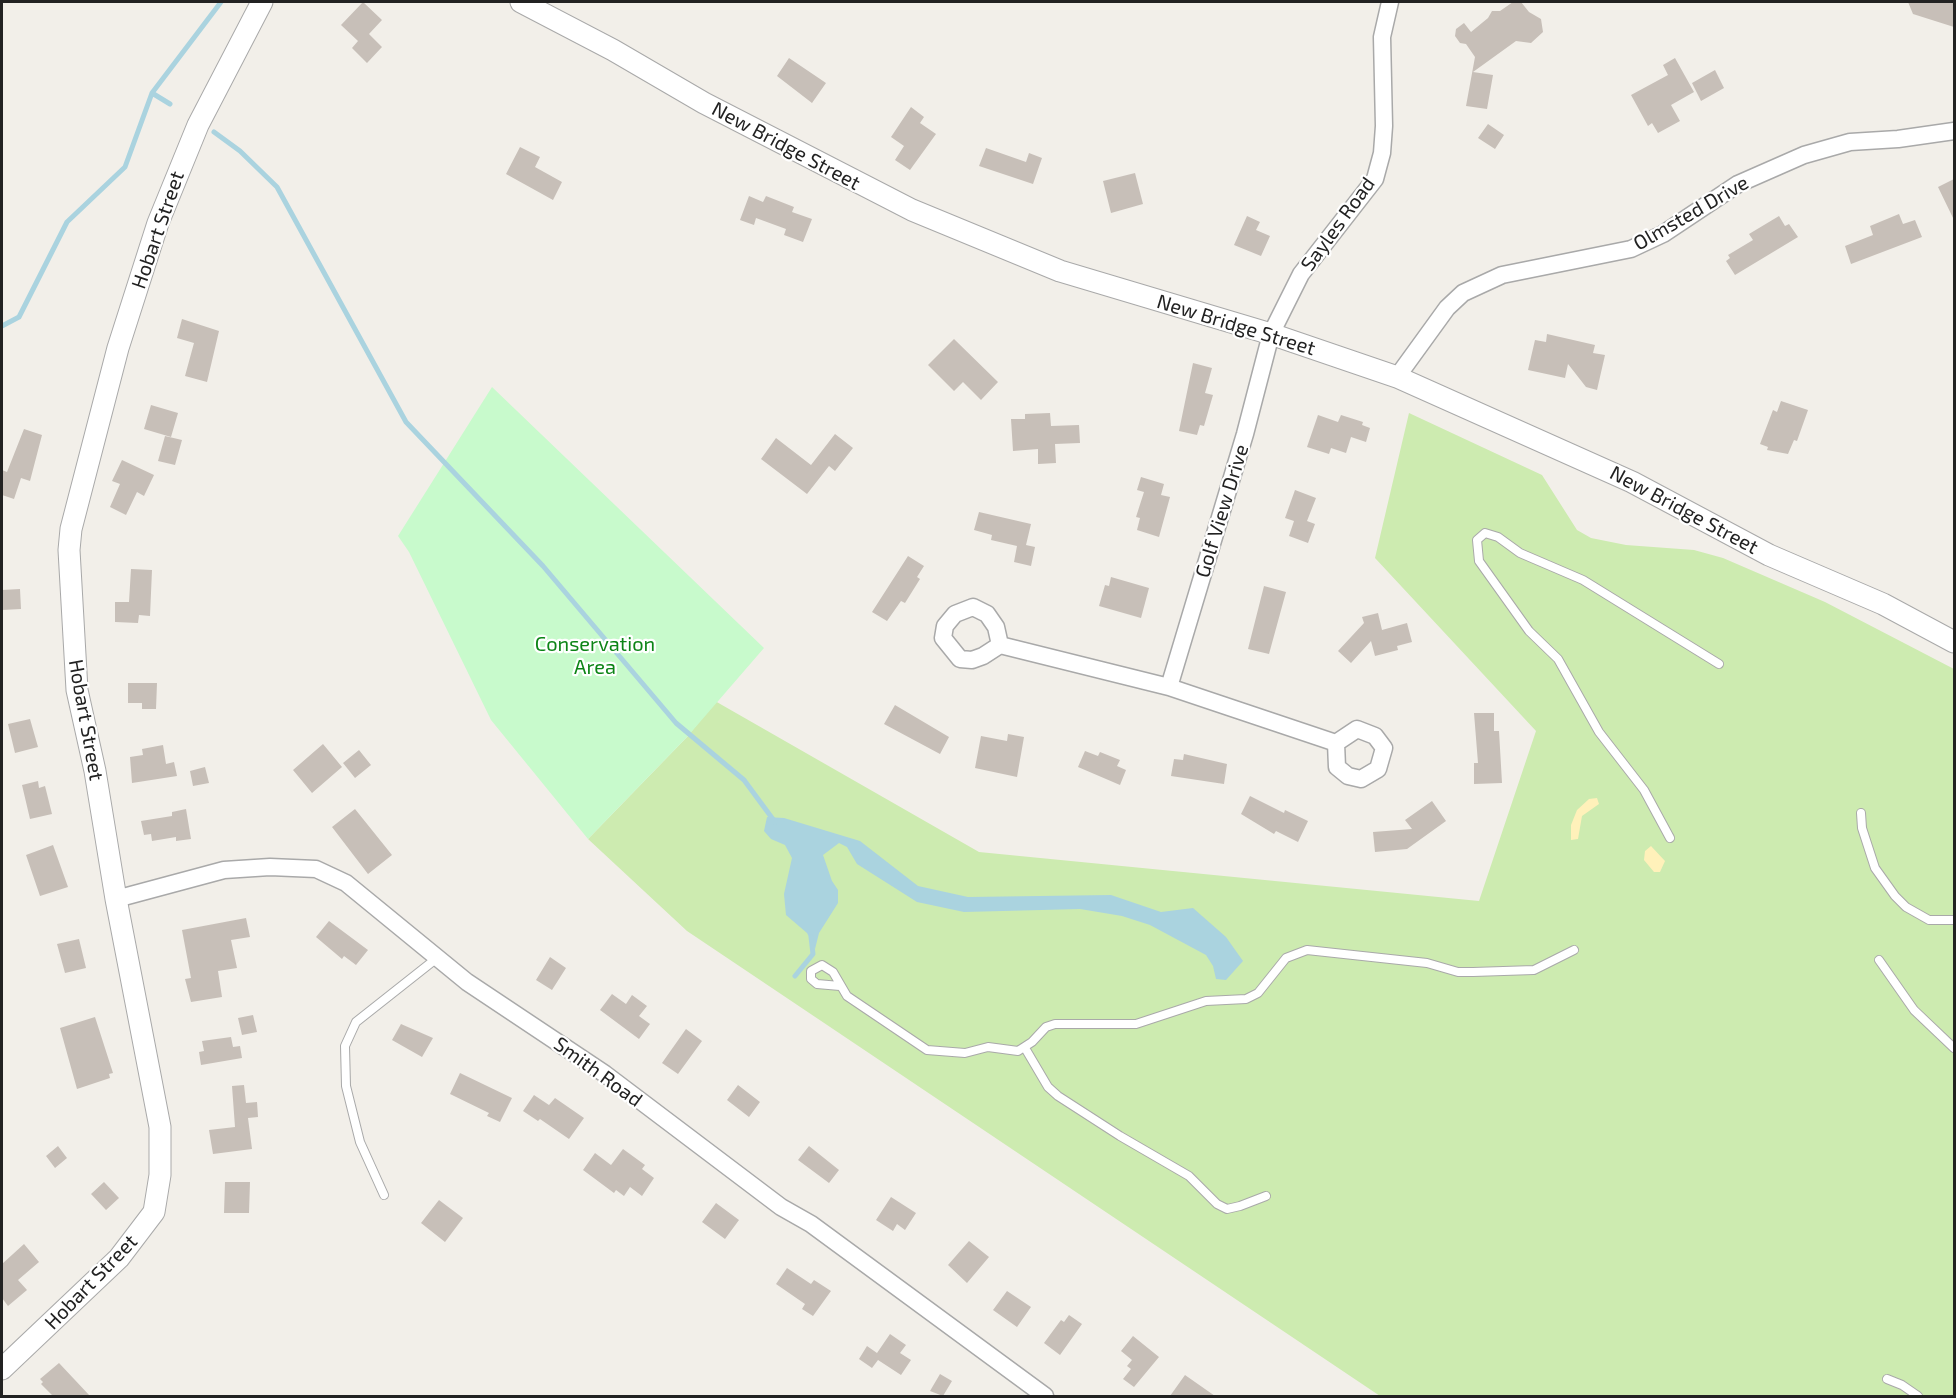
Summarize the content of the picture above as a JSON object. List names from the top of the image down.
{
  "streets": {
    "street": [
      "New Bridge Street",
      "Olmsted Drive",
      "Sayles Road",
      "Hobart Street",
      "Golf View Drive",
      "Smith Road"
    ]
  },
  "crossings": [
    ["New Bridge Street", "Olmsted Drive"],
    ["New Bridge Street", "Sayles Road"],
    ["New Bridge Street", "Golf View Drive"],
    ["Sayles Road", "Golf View Drive"],
    ["Hobart Street", "Smith Road"]
  ],
  "parks": ["Conservation Area"]
}
